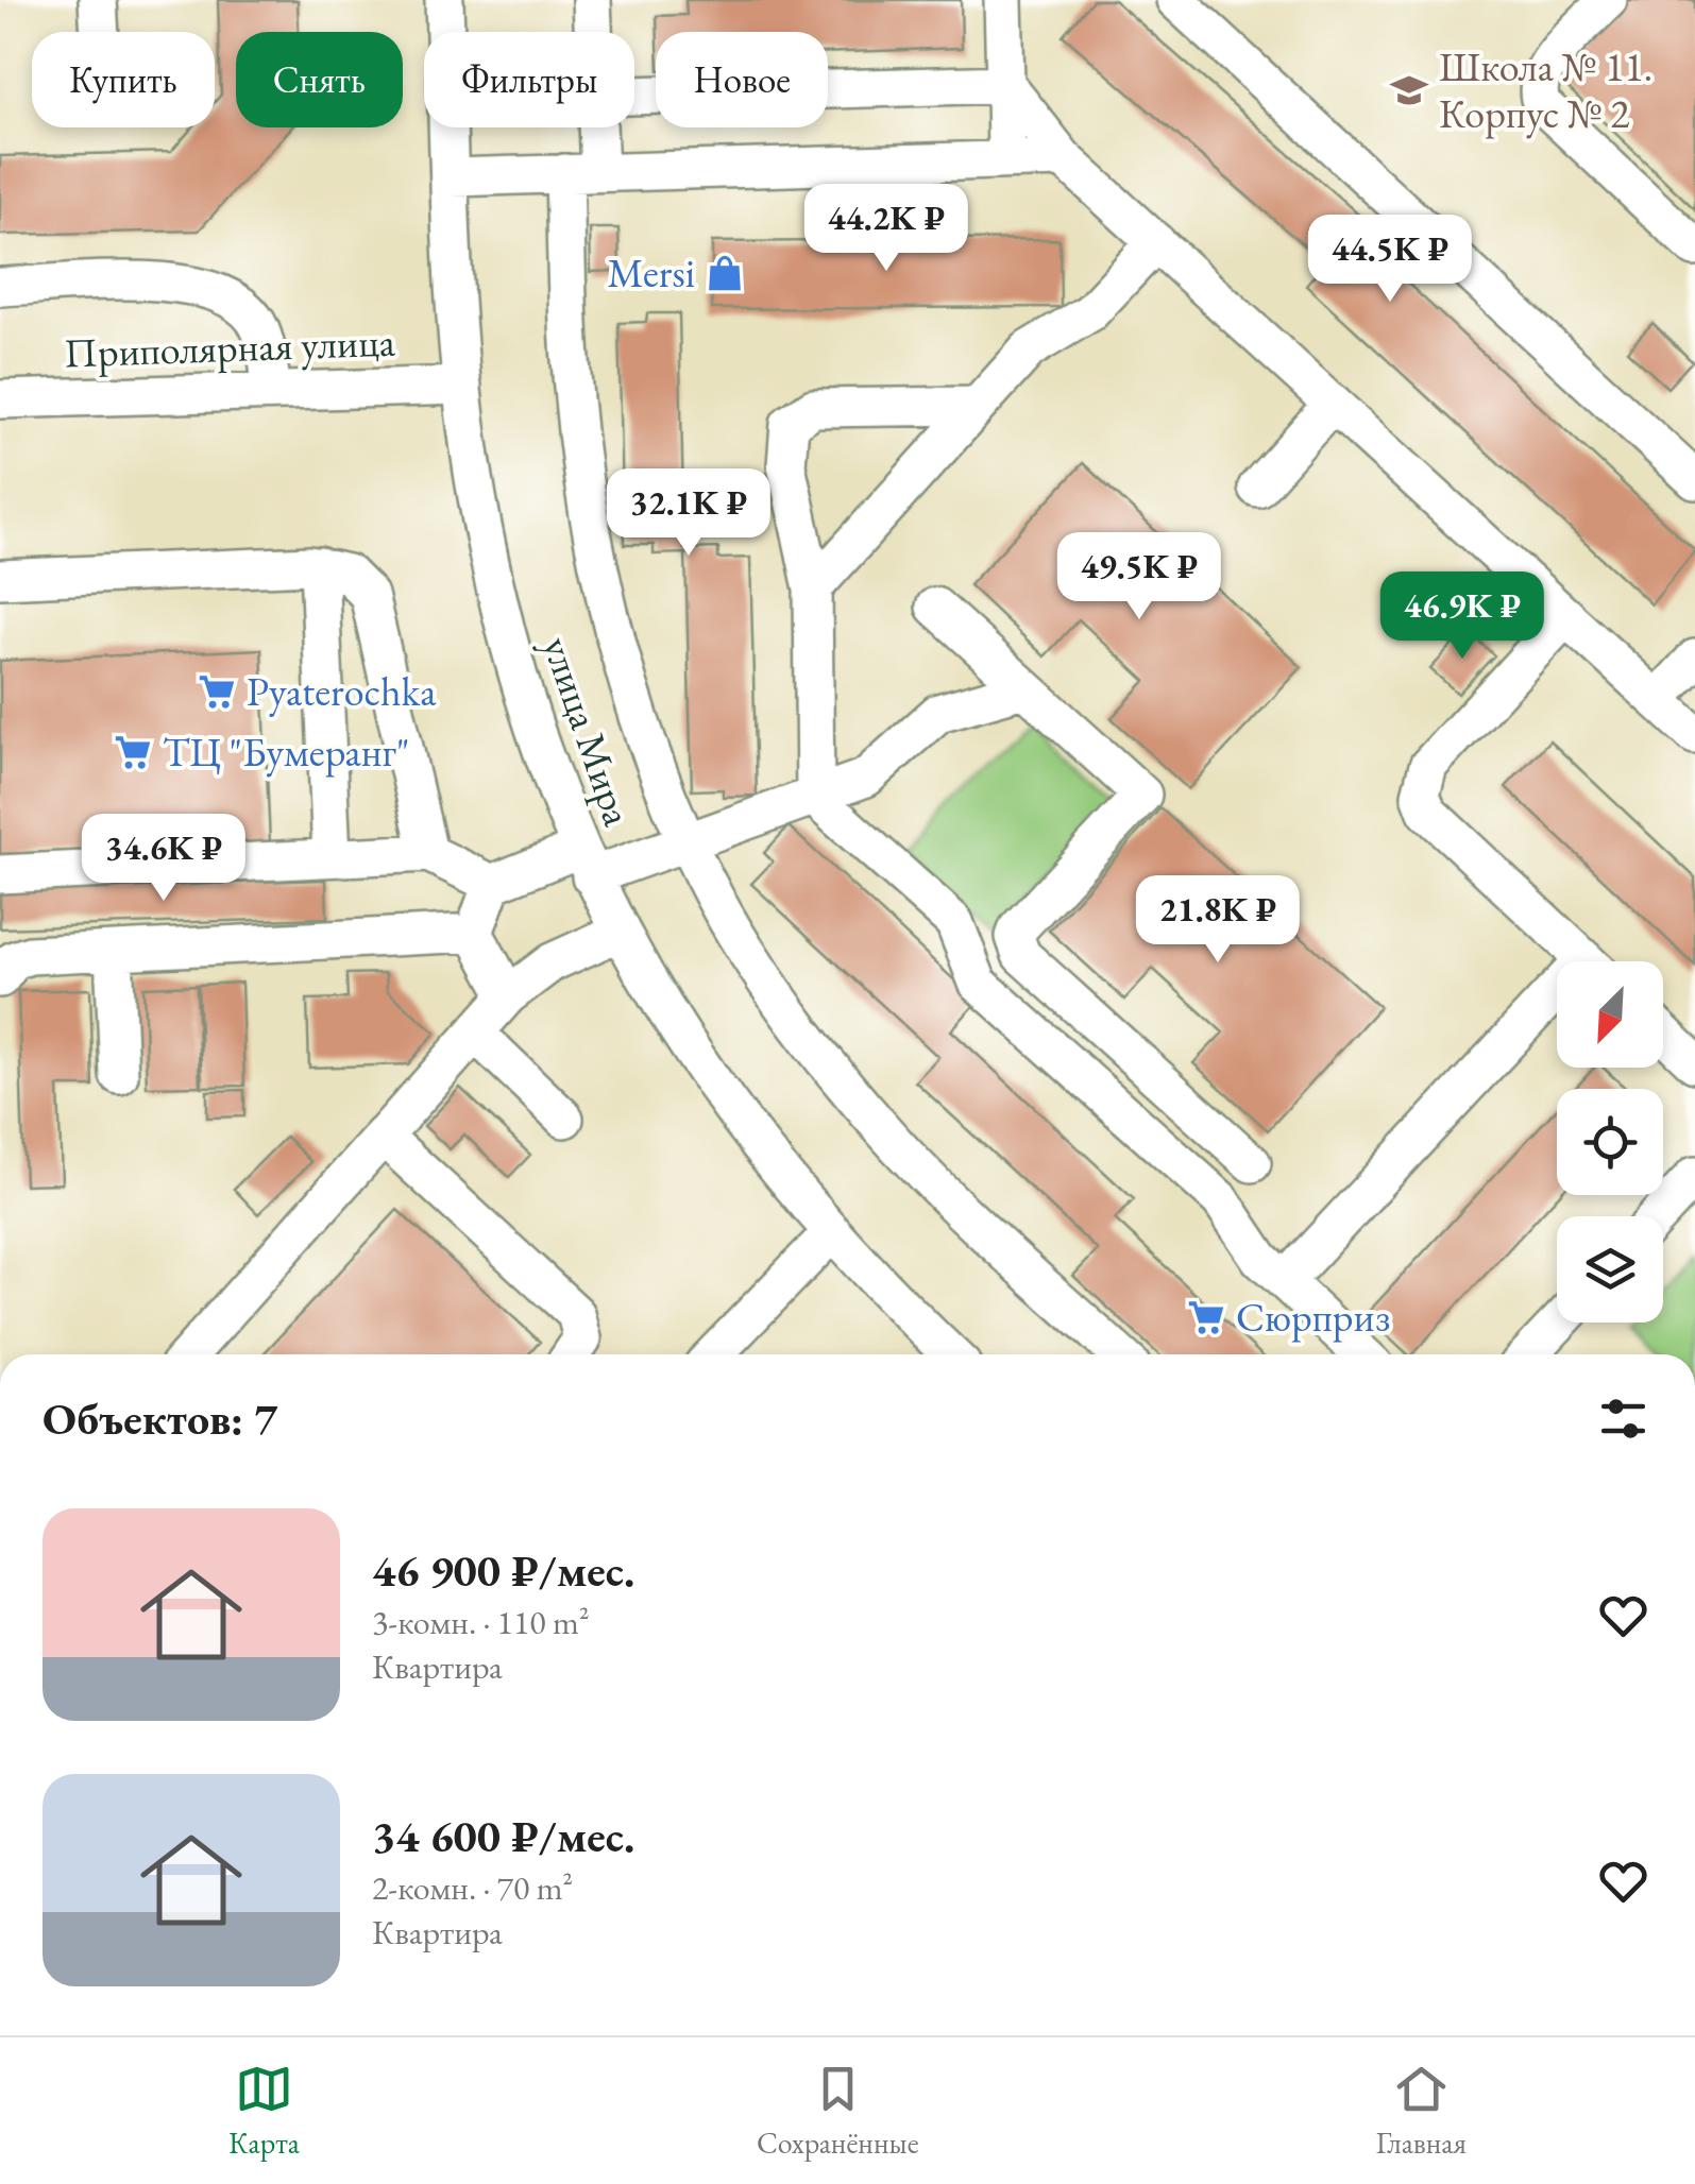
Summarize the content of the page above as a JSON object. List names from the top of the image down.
{
  "streets": {
    "street": ["Приполярная улица", "улица Мира"]
  },
  "crossings": [
    ["Приполярная улица", "улица Мира"]
  ],
  "places": {
    "school or university": ["Школа № 11. Корпус № 2"],
    "shop": ["Mersi"],
    "supermarket": ["Pyaterochka", "ТЦ \"Бумеранг\"", "Сюрприз"]
  },
  "north": "bottom left",
  "page": {
    "chip": [
      "Купить",
      "Снять",
      "Фильтры",
      "Новое"
    ],
    "price": [
      "44.2K ₽",
      "44.5K ₽",
      "32.1K ₽",
      "49.5K ₽",
      "46.9K ₽",
      "34.6K ₽",
      "21.8K ₽"
    ],
    "heading": "Объектов: 7",
    "list": [
      {
        "name": "46 900 ₽/мес.",
        "note": "3-комн. · 110 m² · Квартира"
      },
      {
        "name": "34 600 ₽/мес.",
        "note": "2-комн. · 70 m² · Квартира"
      }
    ],
    "tabs": ["Карта", "Сохранённые", "Главная"]
  }
}
